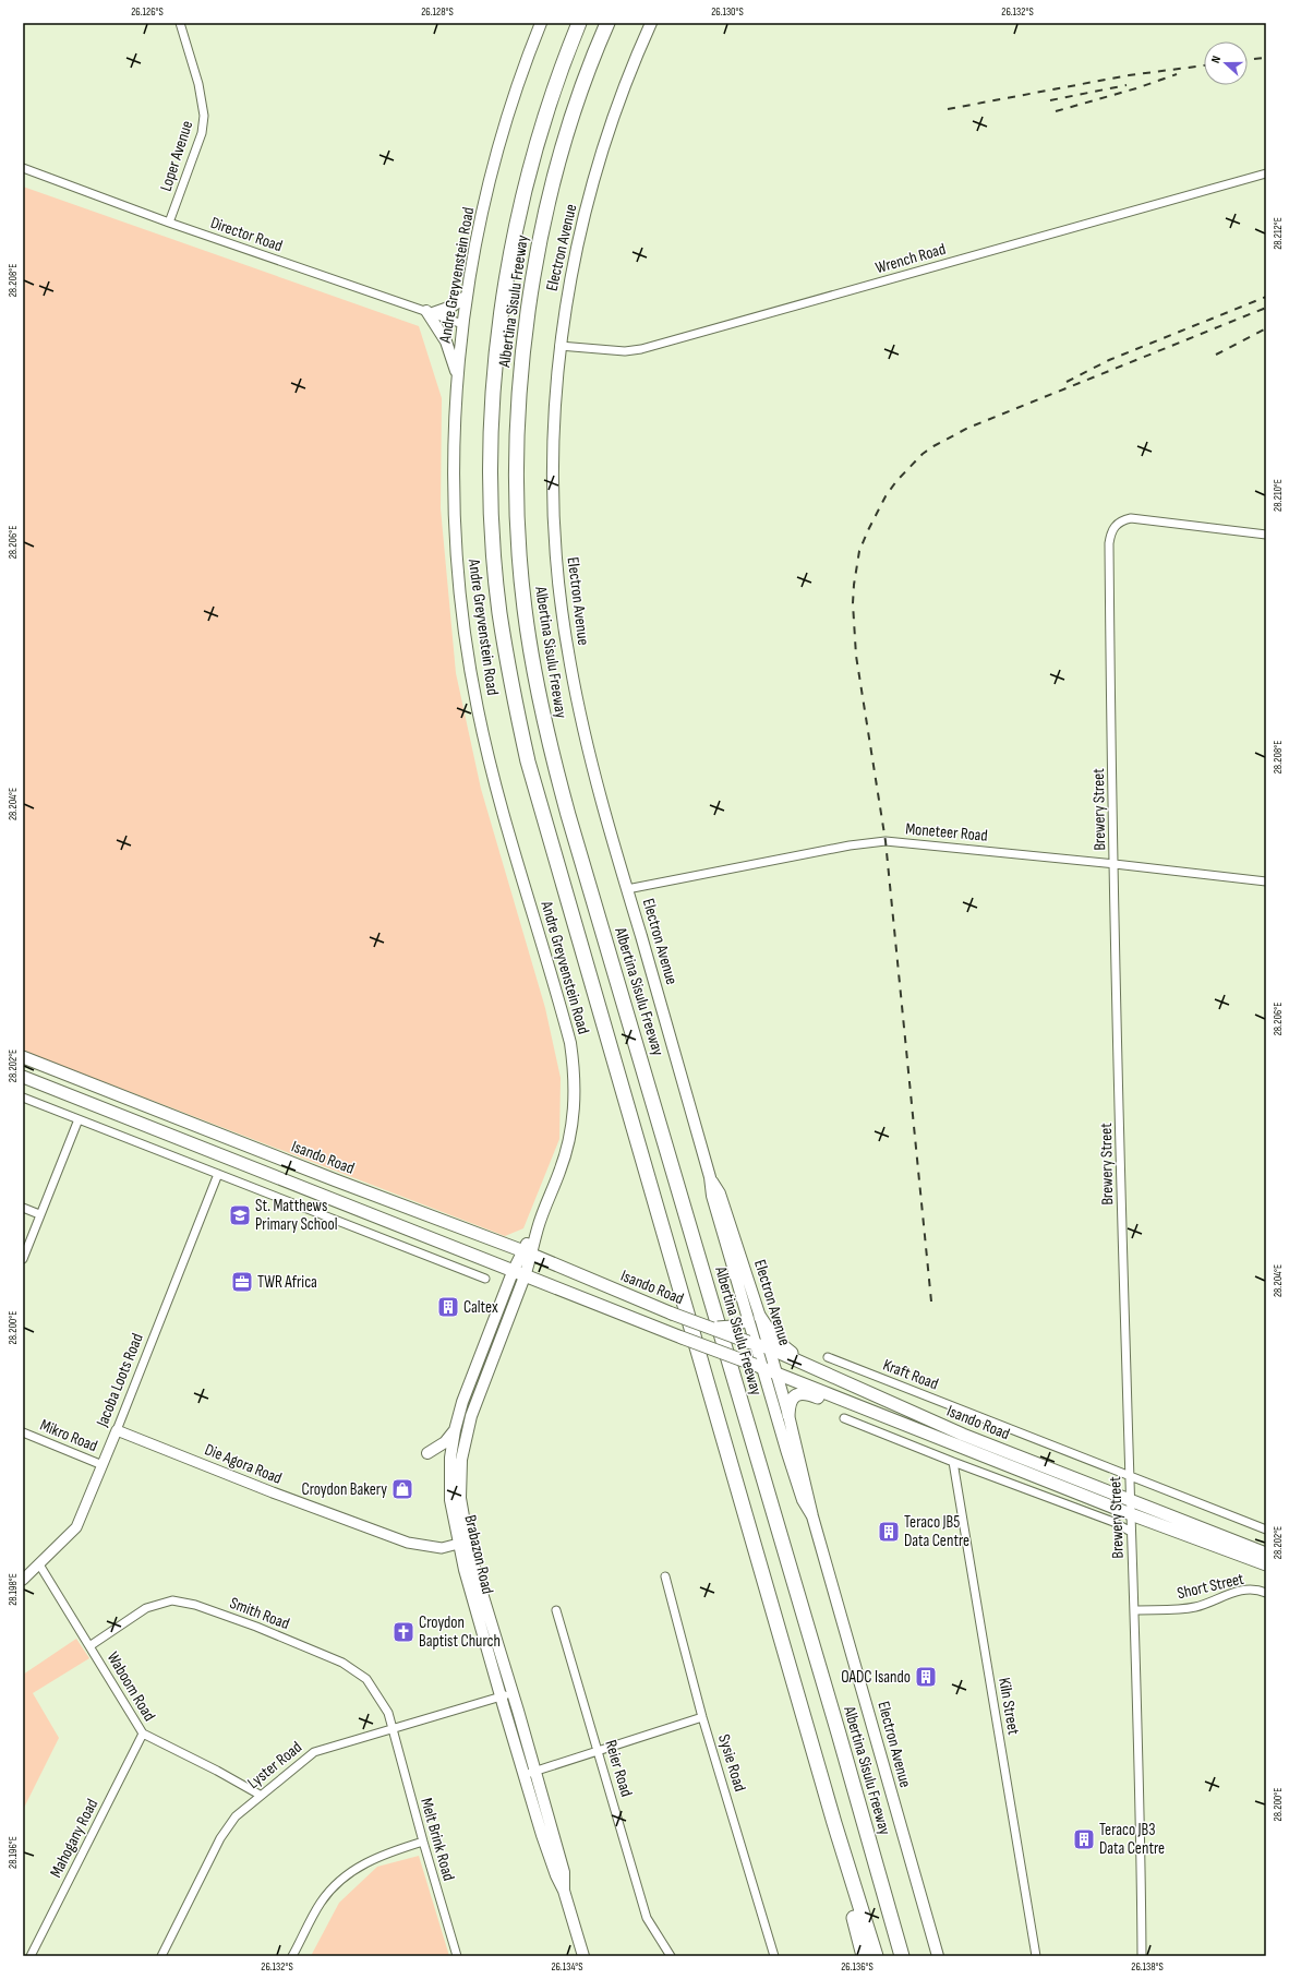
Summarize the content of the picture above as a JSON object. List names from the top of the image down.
{
  "streets": {
    "highway": ["Albertina Sisulu Freeway"],
    "main road": [
      "Electron Avenue",
      "Andre Greyvenstein Road",
      "Isando Road",
      "Brabazon Road"
    ],
    "street": [
      "Loper Avenue",
      "Director Road",
      "Wrench Road",
      "Brewery Street",
      "Moneteer Road",
      "Kraft Road",
      "Jacoba Loots Road",
      "Mikro Road",
      "Die Agora Road",
      "Short Street",
      "Smith Road",
      "Waboom Road",
      "Kiln Street",
      "Sysie Road",
      "Lyster Road",
      "Reier Road",
      "Mahogany Road",
      "Melt Brink Road"
    ]
  },
  "crossings": [
    ["Loper Avenue", "Director Road"],
    ["Director Road", "Andre Greyvenstein Road"],
    ["Electron Avenue", "Wrench Road"],
    ["Electron Avenue", "Moneteer Road"],
    ["Electron Avenue", "Isando Road"],
    ["Andre Greyvenstein Road", "Isando Road"],
    ["Andre Greyvenstein Road", "Brabazon Road"],
    ["Brewery Street", "Moneteer Road"],
    ["Brewery Street", "Isando Road"],
    ["Brewery Street", "Kraft Road"],
    ["Brewery Street", "Short Street"],
    ["Isando Road", "Brabazon Road"],
    ["Jacoba Loots Road", "Mikro Road"],
    ["Jacoba Loots Road", "Die Agora Road"],
    ["Jacoba Loots Road", "Waboom Road"],
    ["Die Agora Road", "Brabazon Road"],
    ["Brabazon Road", "Lyster Road"],
    ["Smith Road", "Waboom Road"],
    ["Smith Road", "Lyster Road"],
    ["Smith Road", "Melt Brink Road"],
    ["Waboom Road", "Lyster Road"],
    ["Waboom Road", "Mahogany Road"],
    ["Lyster Road", "Melt Brink Road"]
  ],
  "places": {
    "school or university": ["St. Matthews Primary School"],
    "office": ["TWR Africa"],
    "building": [
      "Caltex",
      "Teraco JB5 Data Centre",
      "OADC Isando",
      "Teraco JB3 Data Centre"
    ],
    "shop": ["Croydon Bakery"],
    "church": ["Croydon Baptist Church"]
  },
  "north": "left",
  "coordinates": [
    "26.126°S",
    "26.128°S",
    "26.130°S",
    "26.132°S",
    "28.212°E",
    "28.208°E",
    "28.210°E",
    "28.206°E",
    "28.204°E",
    "28.202°E",
    "28.200°E",
    "28.198°E",
    "28.196°E",
    "26.134°S",
    "26.136°S",
    "26.138°S"
  ]
}
